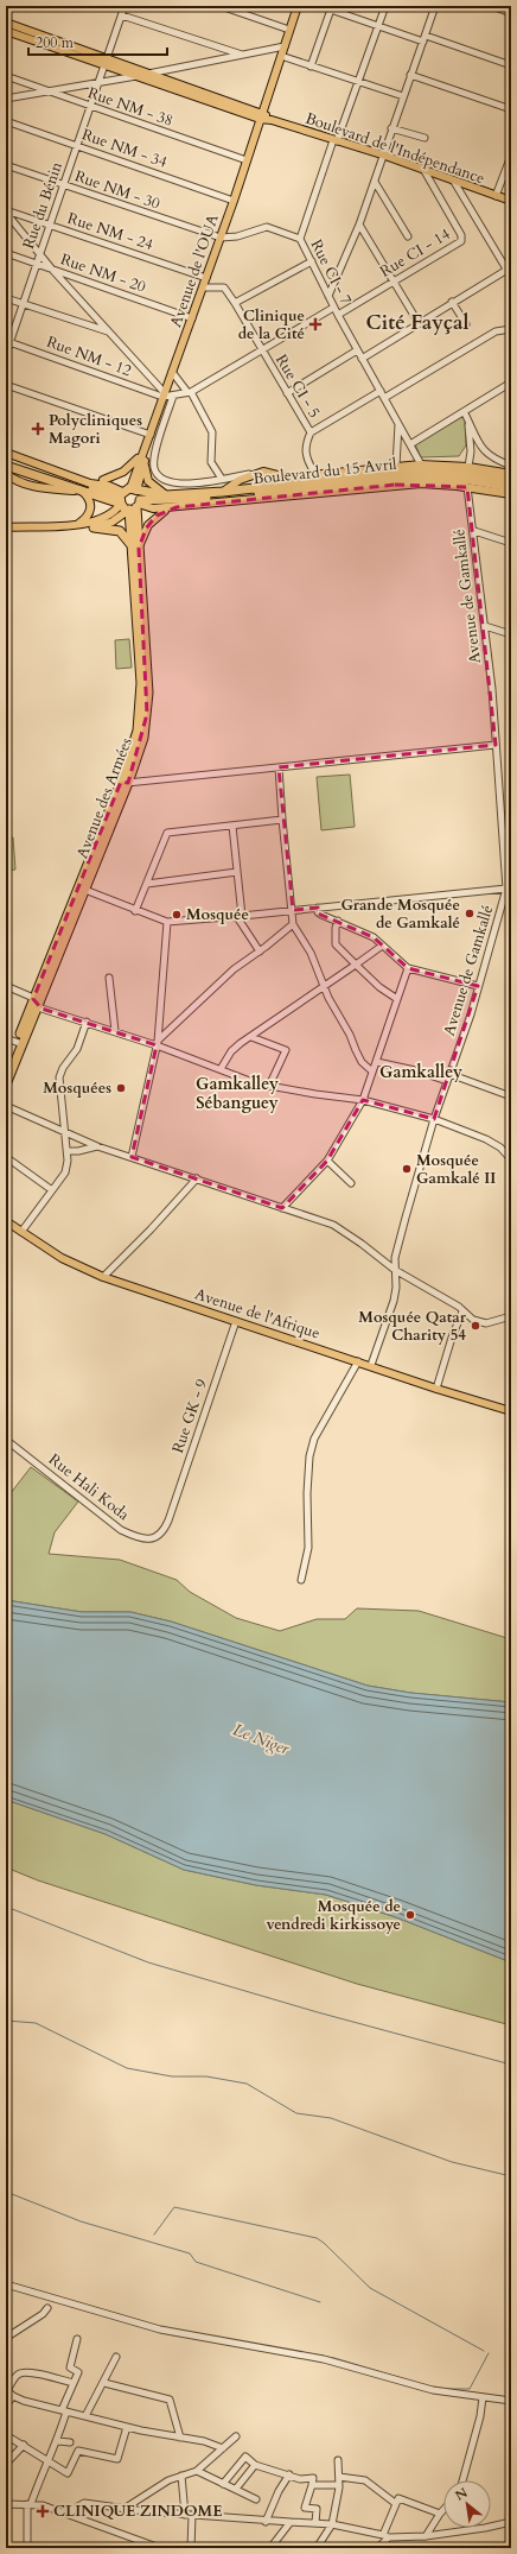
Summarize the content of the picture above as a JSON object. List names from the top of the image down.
{
  "streets": {
    "highway": ["Boulevard du 15 Avril", "Avenue des Armées"],
    "main road": ["Boulevard de l'Indépendance", "Avenue de l'OUA", "Avenue de l'Afrique"],
    "street": [
      "Rue NM - 38",
      "Rue NM - 34",
      "Rue NM - 30",
      "Rue du Bénin",
      "Rue NM - 24",
      "Rue CI - 14",
      "Rue CI - 7",
      "Rue NM - 20",
      "Rue NM - 12",
      "Rue CI - 5",
      "Avenue de Gamkallé",
      "Rue GK - 9",
      "Rue Hali Koda"
    ]
  },
  "crossings": [
    ["Rue NM - 38", "Rue du Bénin"],
    ["Rue NM - 38", "Avenue de l'OUA"],
    ["Rue NM - 34", "Rue du Bénin"],
    ["Rue NM - 34", "Avenue de l'OUA"],
    ["Boulevard de l'Indépendance", "Rue du Bénin"],
    ["Boulevard de l'Indépendance", "Rue CI - 14"],
    ["Boulevard de l'Indépendance", "Avenue de l'OUA"],
    ["Rue NM - 30", "Rue du Bénin"],
    ["Rue NM - 30", "Avenue de l'OUA"],
    ["Rue NM - 30", "Rue CI - 7"],
    ["Rue du Bénin", "Rue NM - 24"],
    ["Rue du Bénin", "Rue NM - 20"],
    ["Rue du Bénin", "Rue NM - 12"],
    ["Rue NM - 24", "Avenue de l'OUA"],
    ["Rue CI - 14", "Rue CI - 7"],
    ["Avenue de l'OUA", "Rue CI - 7"],
    ["Avenue de l'OUA", "Rue NM - 20"],
    ["Avenue de l'OUA", "Rue NM - 12"],
    ["Avenue de l'OUA", "Rue CI - 5"],
    ["Avenue de l'OUA", "Boulevard du 15 Avril"],
    ["Avenue de l'OUA", "Avenue des Armées"],
    ["Rue CI - 7", "Boulevard du 15 Avril"],
    ["Boulevard du 15 Avril", "Avenue de Gamkallé"],
    ["Boulevard du 15 Avril", "Avenue des Armées"],
    ["Avenue de Gamkallé", "Avenue de l'Afrique"],
    ["Avenue de l'Afrique", "Rue GK - 9"],
    ["Rue GK - 9", "Rue Hali Koda"]
  ],
  "districts": ["Cité Fayçal", "Gamkalley", "Gamkalley Sébanguey"],
  "water": ["Le Niger"],
  "places": {
    "health": ["Clinique de la Cité", "Polycliniques Magori", "CLINIQUE ZINDOME"],
    "other": [
      "Grande Mosquée de Gamkalé",
      "Mosquée",
      "Mosquées",
      "Mosquée Gamkalé II",
      "Mosquée Qatar Charity 54",
      "Mosquée de vendredi kirkissoye"
    ]
  },
  "scale_bar": "200 m",
  "north": "top left"
}
